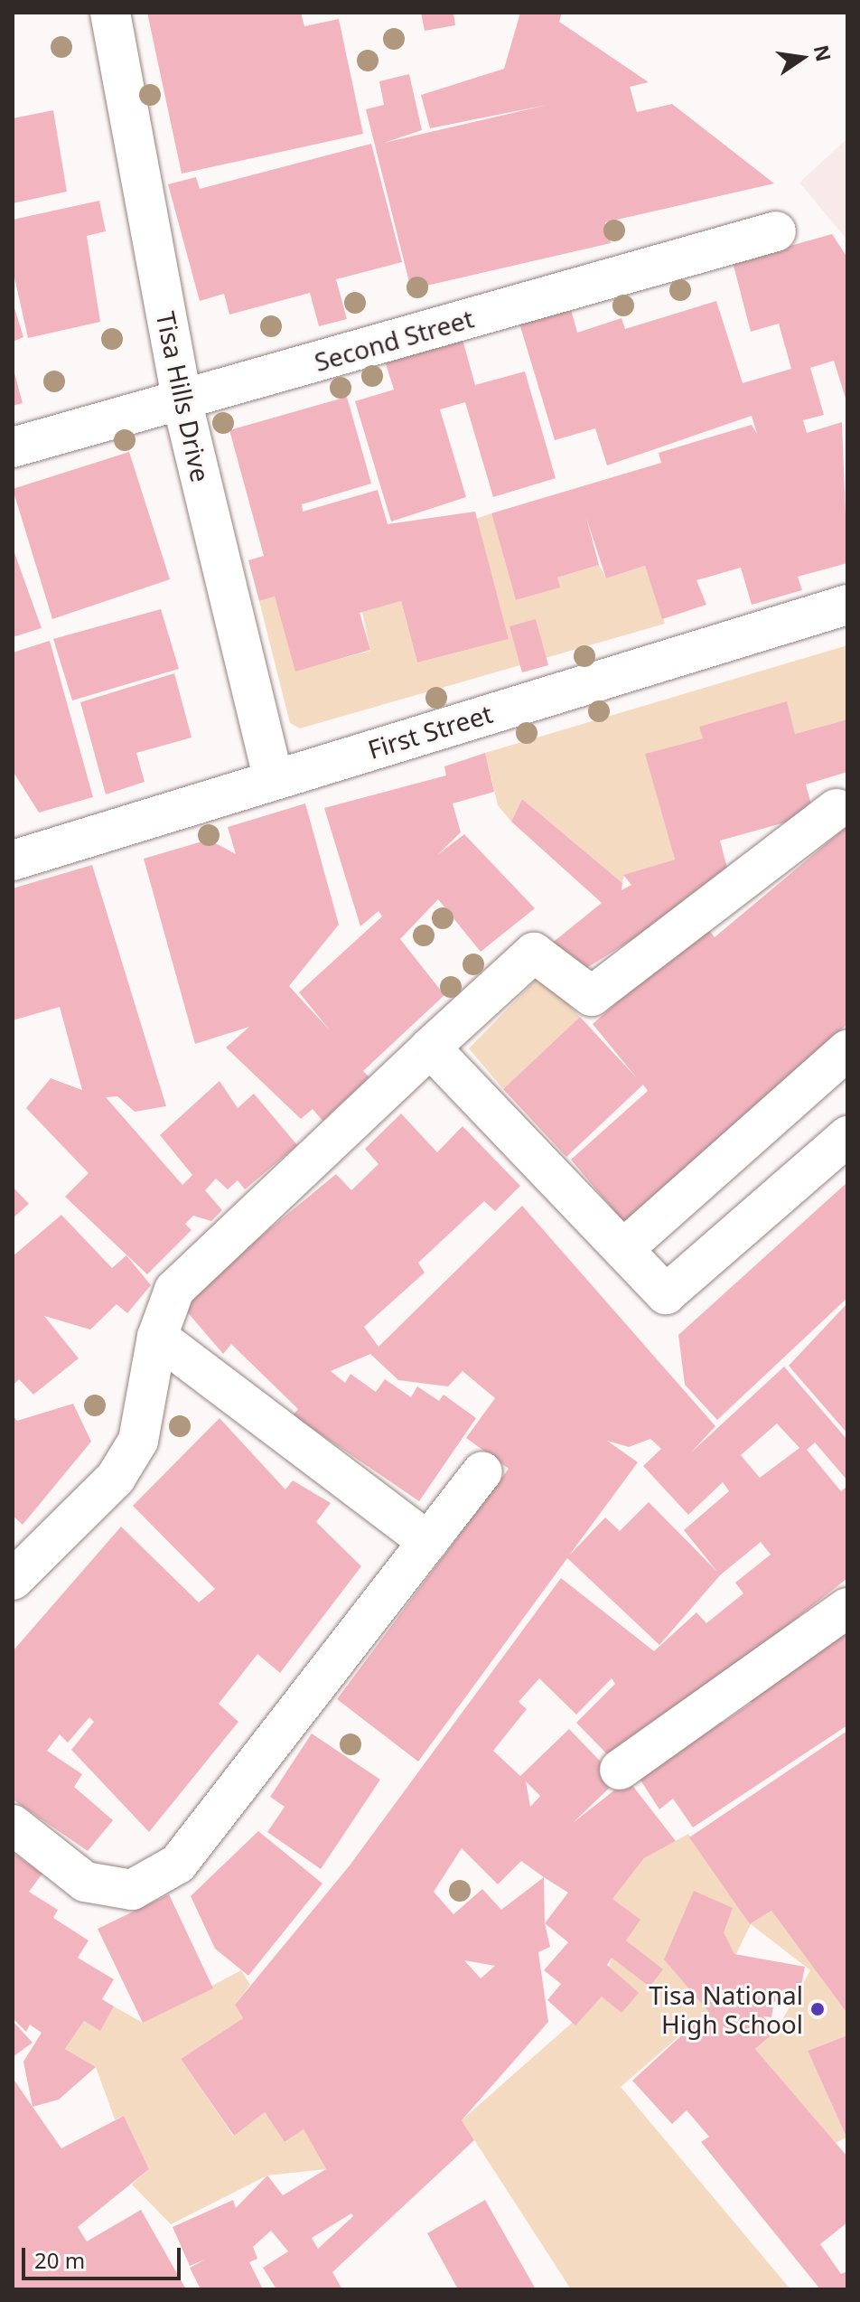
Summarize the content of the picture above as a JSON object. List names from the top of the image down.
{
  "streets": {
    "street": ["Second Street", "Tisa Hills Drive", "First Street"]
  },
  "crossings": [
    ["Second Street", "Tisa Hills Drive"],
    ["Tisa Hills Drive", "First Street"]
  ],
  "places": ["Tisa National High School"],
  "scale_bar": "20 m",
  "north": "right"
}
